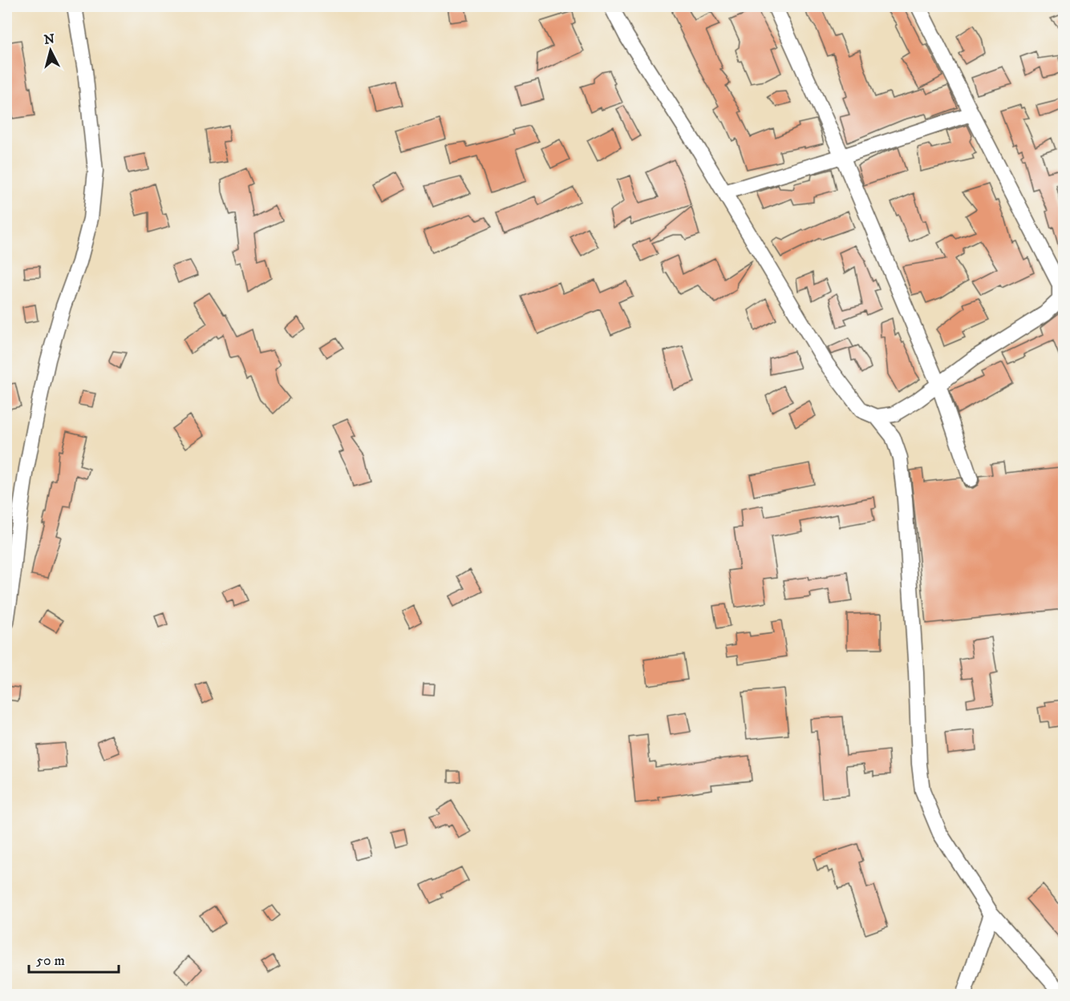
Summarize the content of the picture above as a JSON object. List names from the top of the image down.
{
  "scale_bar": "50 m",
  "north": "top"
}
